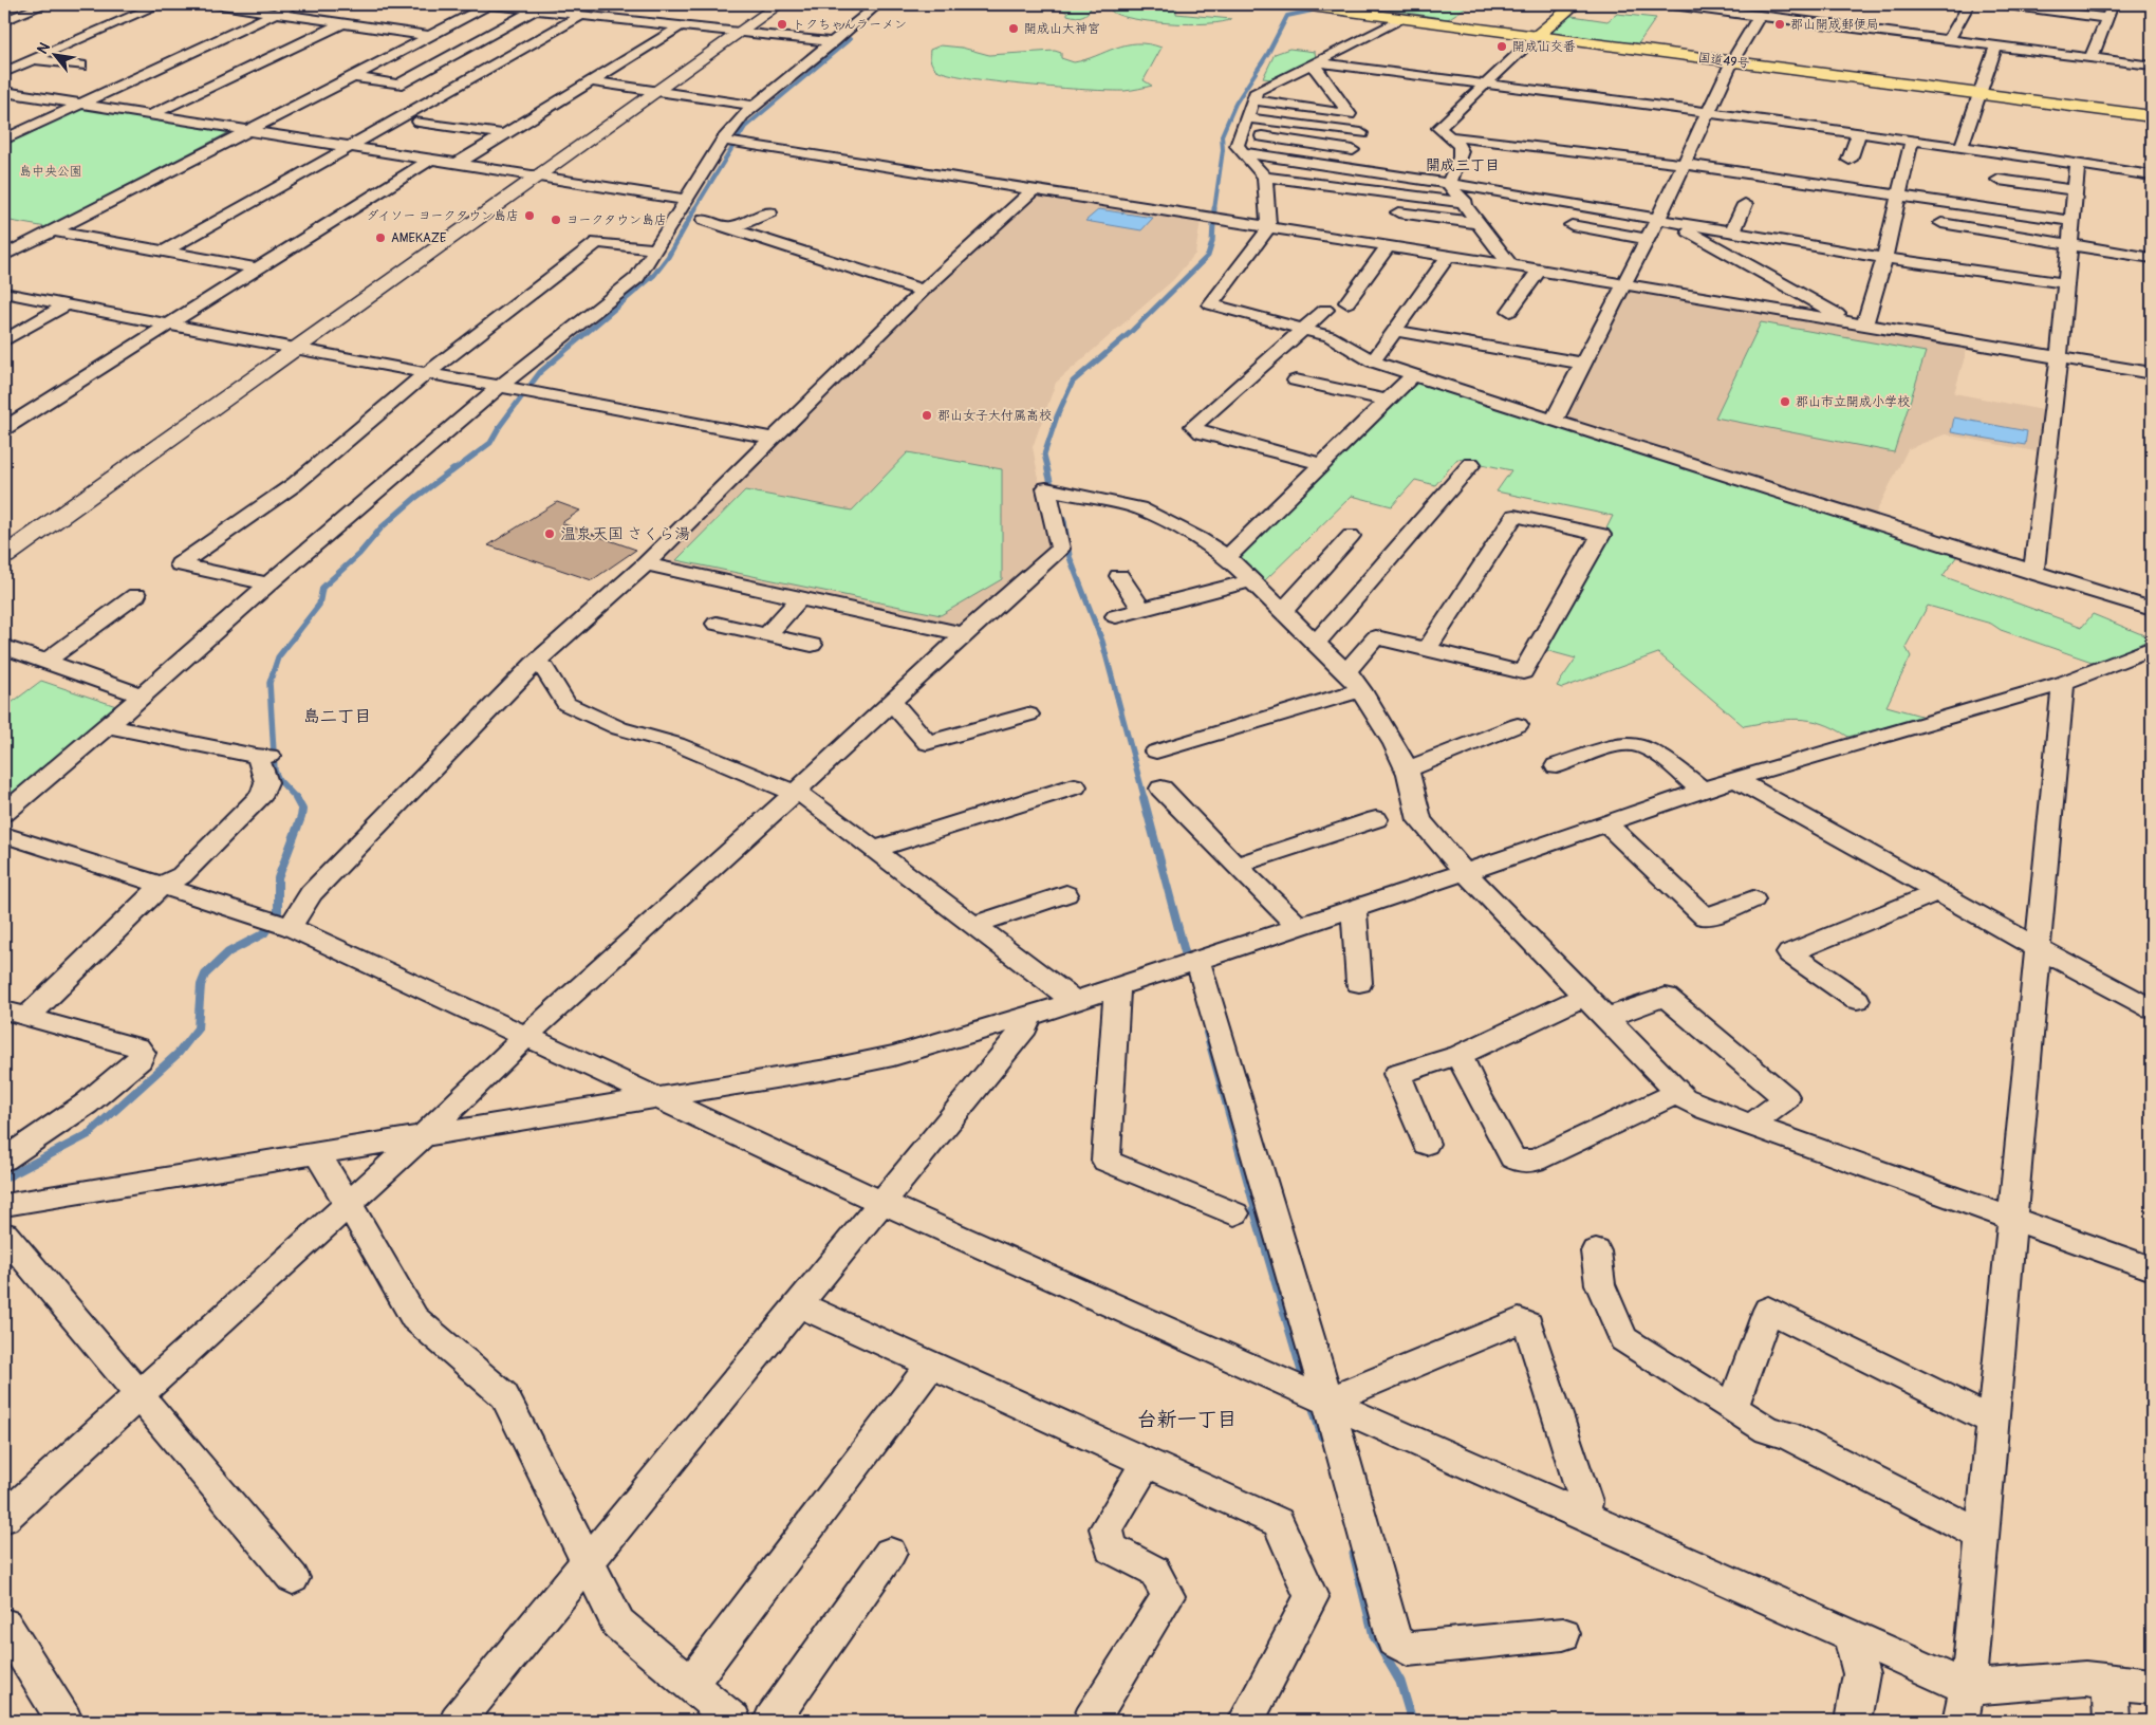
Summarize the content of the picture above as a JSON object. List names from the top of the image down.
{
  "streets": {
    "main road": ["国道49号"]
  },
  "districts": ["開成三丁目", "島二丁目", "台新一丁目"],
  "parks": ["島中央公園"],
  "places": [
    "トクちゃんラーメン",
    "郡山開成郵便局",
    "開成山大神宮",
    "開成山交番",
    "ダイソー ヨークタウン島店",
    "ヨークタウン島店",
    "AMEKAZE",
    "郡山市立開成小学校",
    "郡山女子大付属高校",
    "温泉天国 さくら湯"
  ],
  "north": "top left"
}
